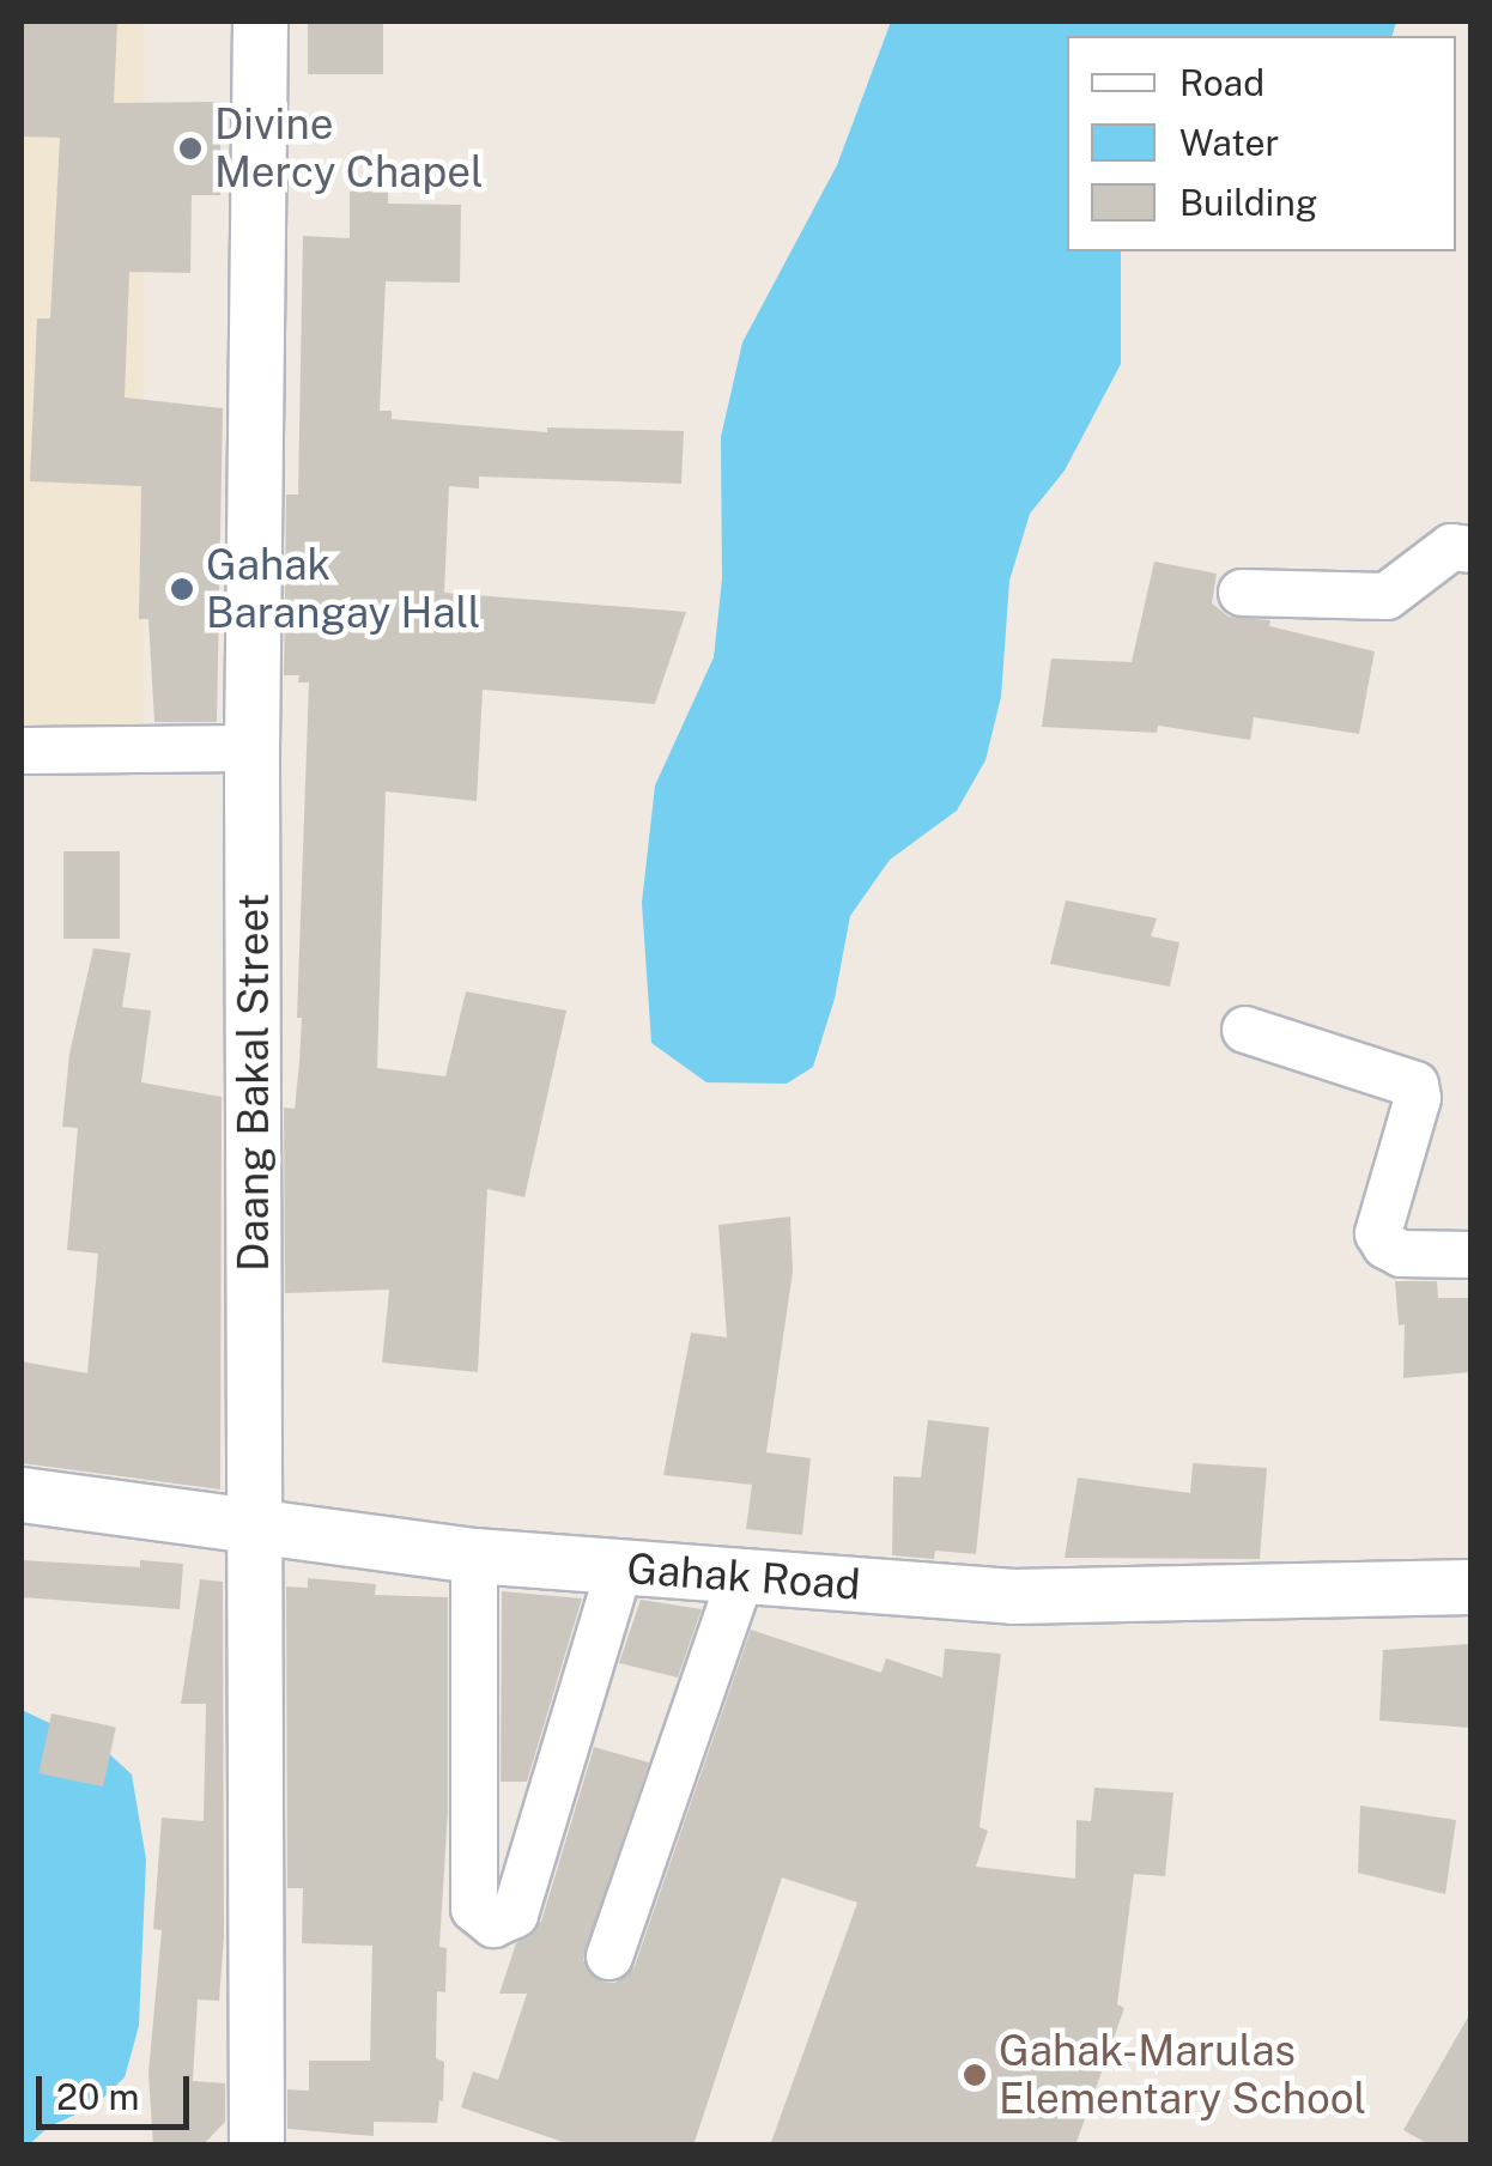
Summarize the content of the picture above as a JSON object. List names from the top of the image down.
{
  "streets": {
    "street": ["Daang Bakal Street", "Gahak Road"]
  },
  "crossings": [
    ["Daang Bakal Street", "Gahak Road"]
  ],
  "places": ["Divine Mercy Chapel", "Gahak Barangay Hall", "Gahak-Marulas Elementary School"],
  "legend": ["Road", "Water", "Building"],
  "scale_bar": "20 m"
}
